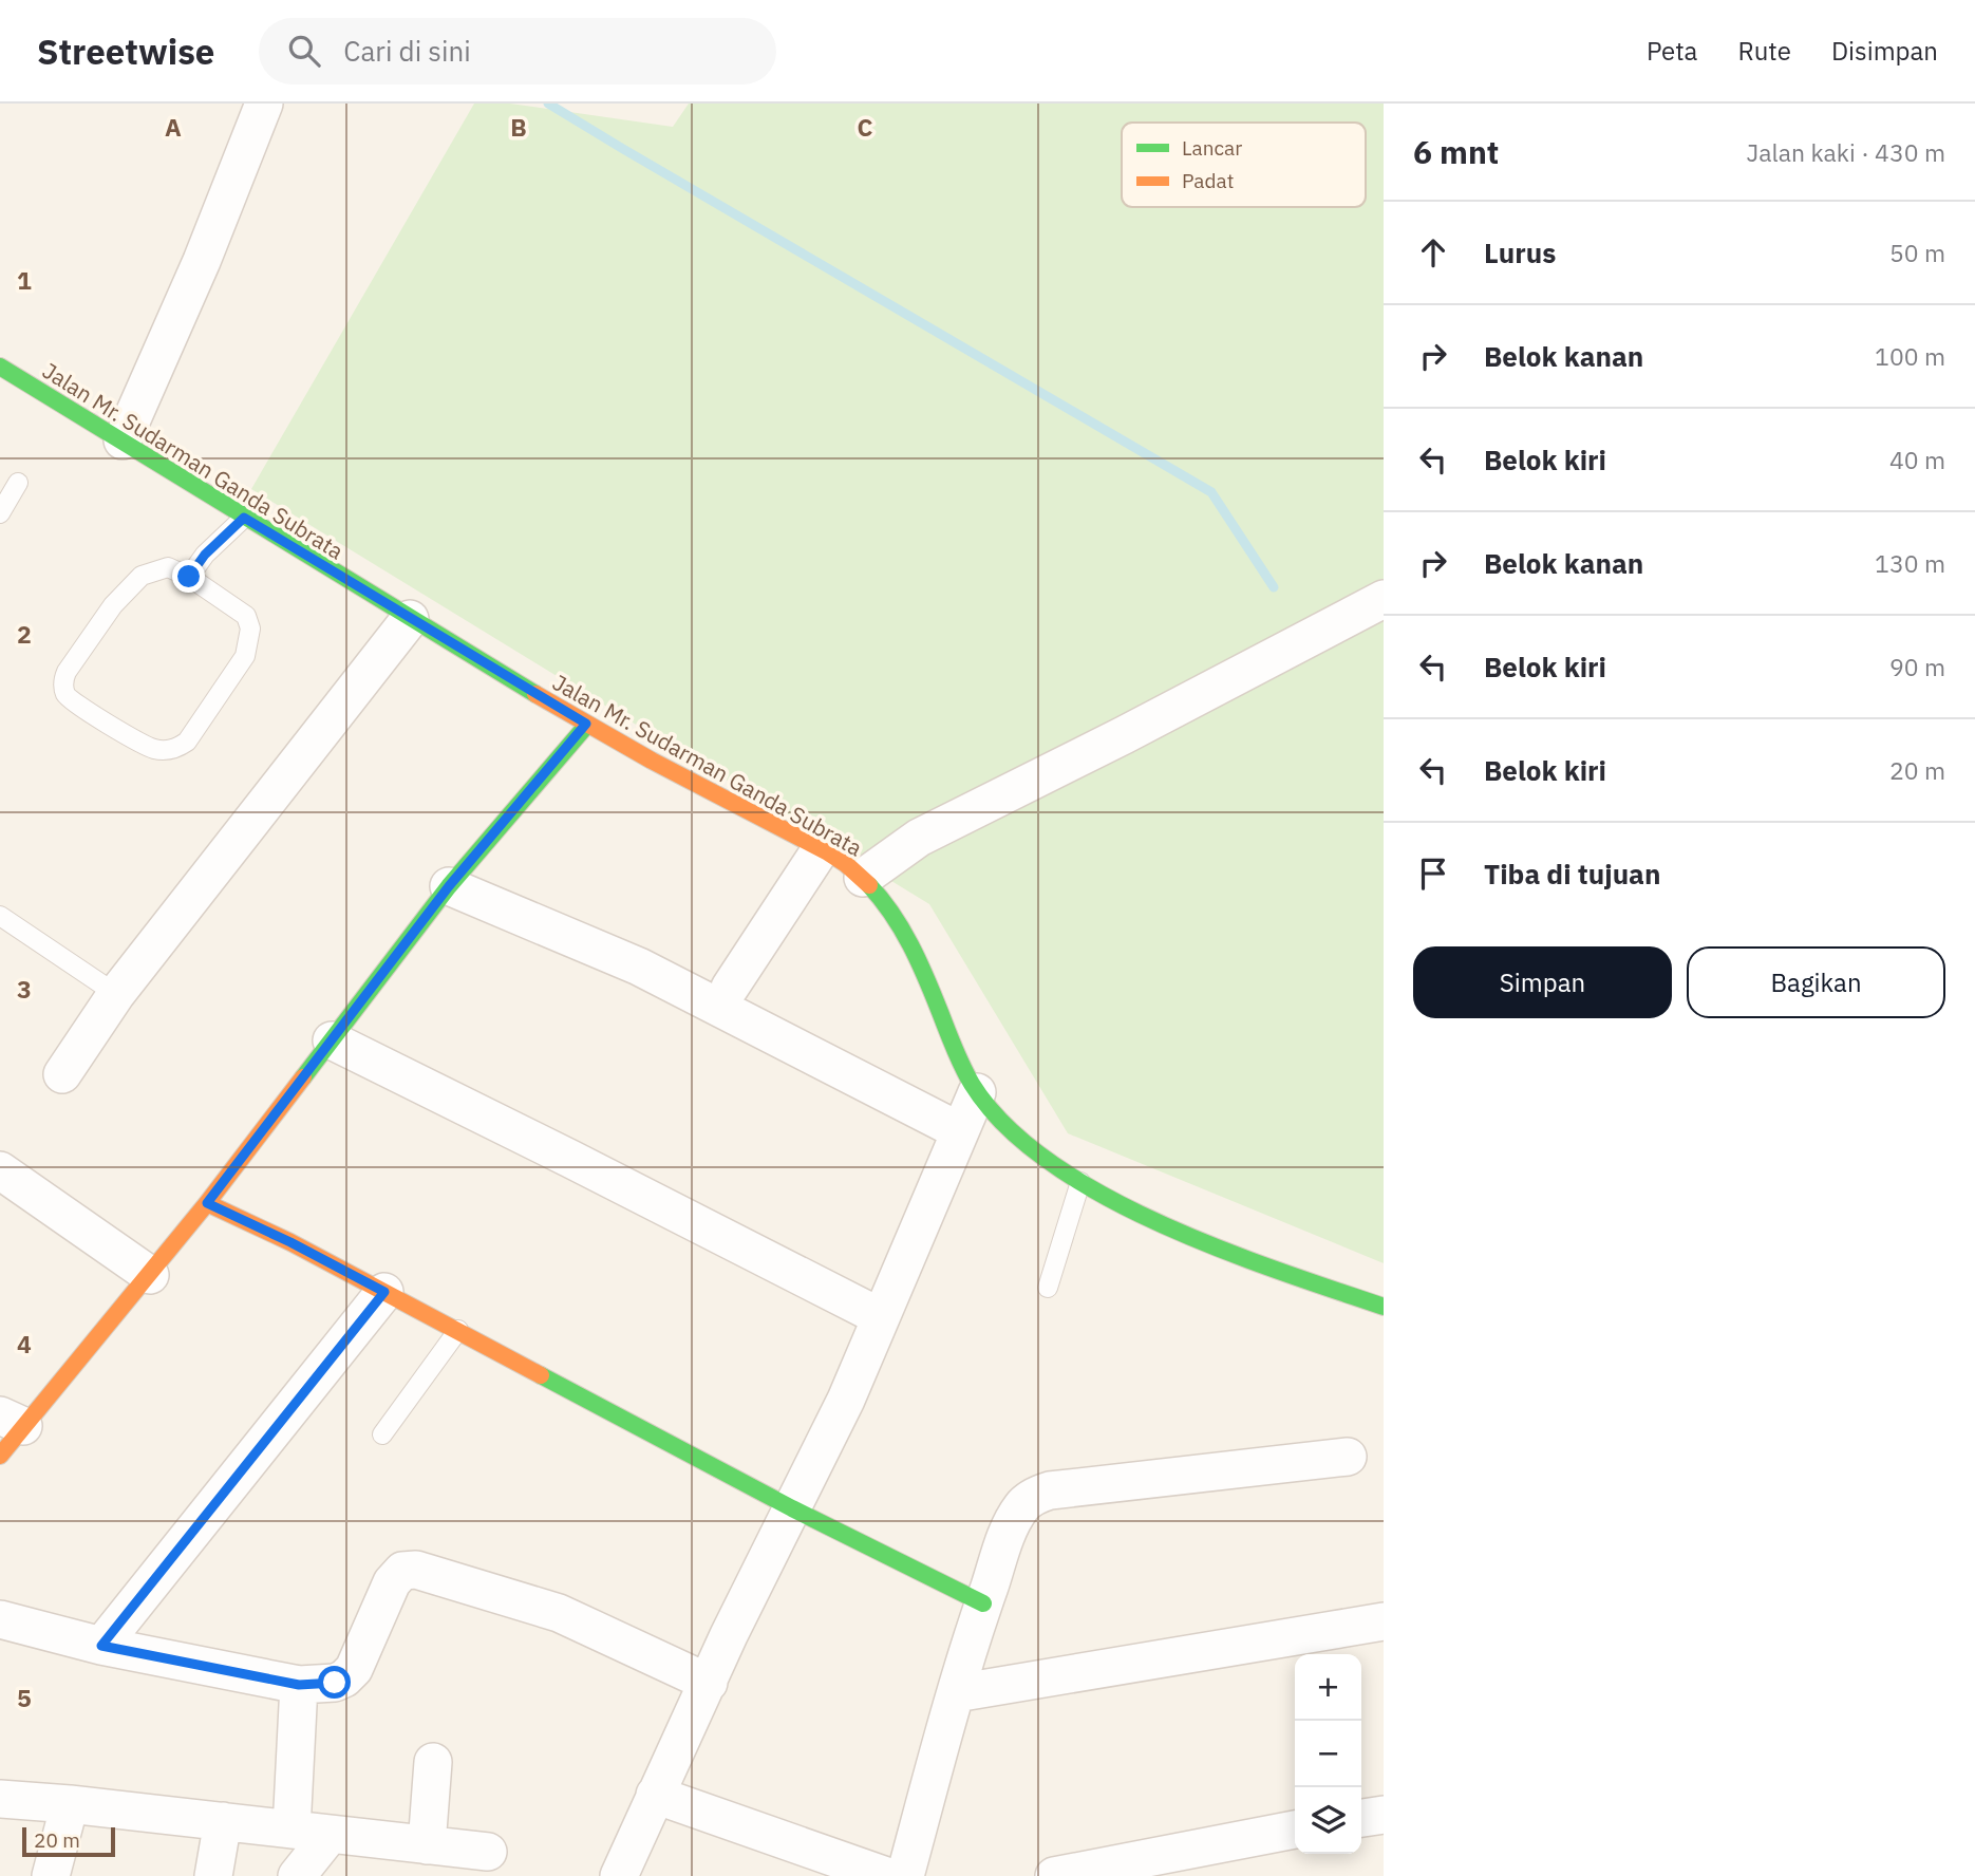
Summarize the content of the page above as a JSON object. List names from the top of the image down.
{
  "streets": {
    "street": ["Jalan Mr. Sudarman Ganda Subrata"]
  },
  "legend": ["Lancar", "Padat"],
  "scale_bar": "20 m",
  "page": {
    "header": "Streetwise",
    "search": "Cari di sini",
    "nav": ["Peta", "Rute", "Disimpan"],
    "heading": ["6 mnt", "Jalan kaki · 430 m"],
    "list": [
      ["Lurus", "50 m"],
      ["Belok kanan", "100 m"],
      ["Belok kiri", "40 m"],
      ["Belok kanan", "130 m"],
      ["Belok kiri", "90 m"],
      ["Belok kiri", "20 m"],
      "Tiba di tujuan"
    ],
    "buttons": ["Simpan", "Bagikan"],
    "map_buttons": ["+", "−"],
    "scale": "20 m"
  },
  "grid": {
    "columns": ["A", "B", "C"],
    "rows": [
      "1",
      "2",
      "3",
      "4",
      "5"
    ]
  }
}
